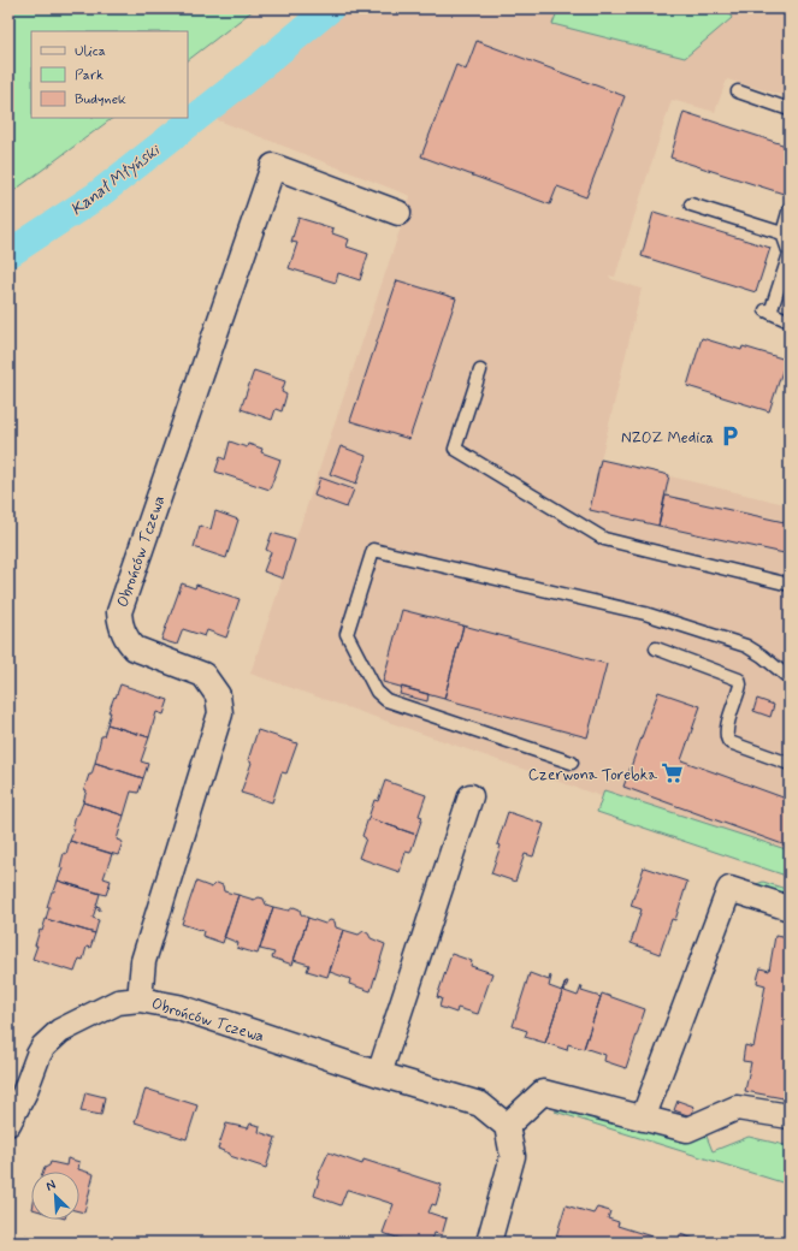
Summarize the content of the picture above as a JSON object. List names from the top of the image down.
{
  "streets": {
    "street": ["Obrońców Tczewa"]
  },
  "water": ["Kanał Młyński"],
  "places": {
    "parking": ["NZOZ Medica"],
    "supermarket": ["Czerwona Torebka"]
  },
  "legend": ["Ulica", "Park", "Budynek"],
  "north": "top left"
}
